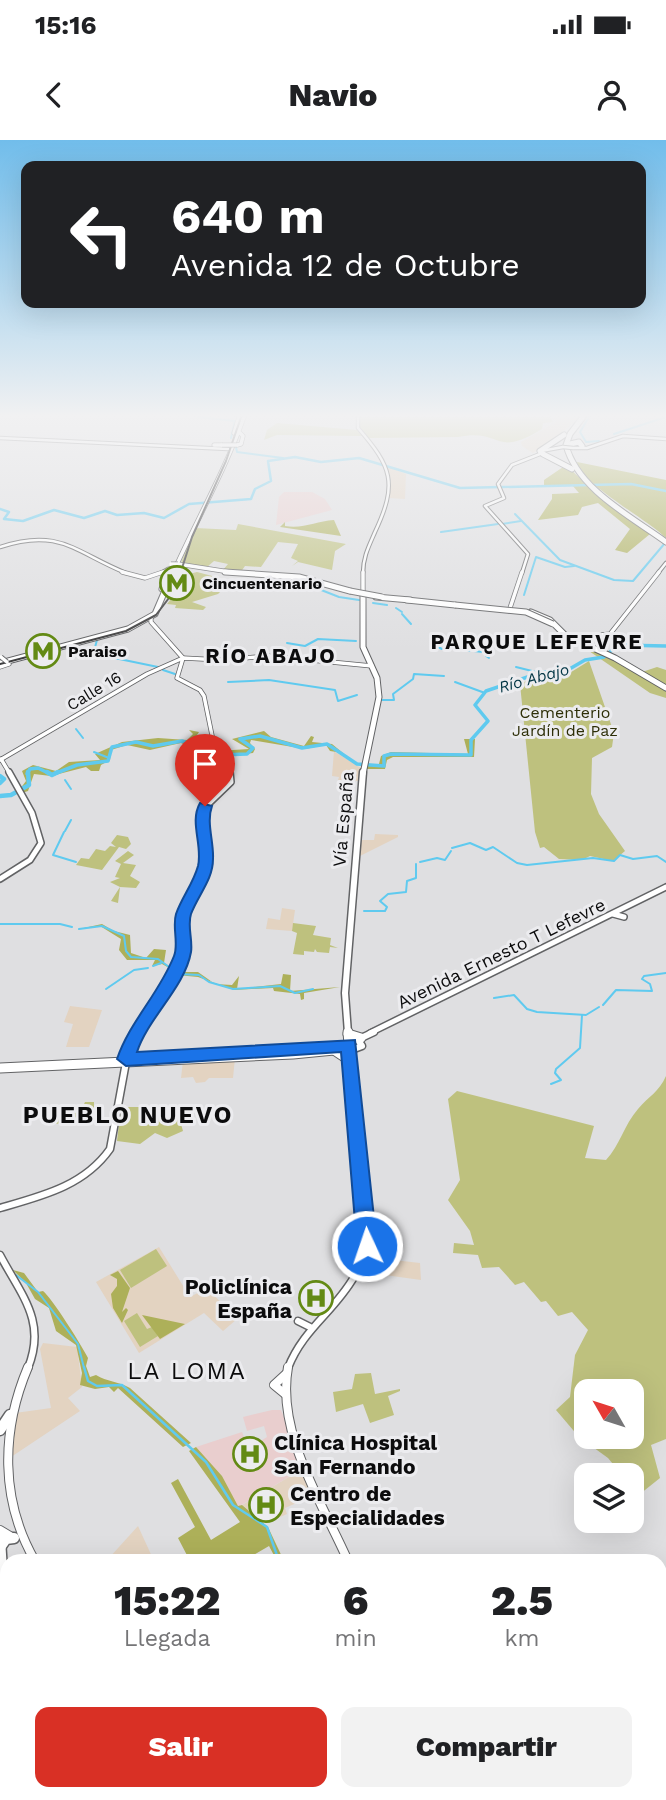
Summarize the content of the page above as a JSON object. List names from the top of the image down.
{
  "streets": {
    "main road": ["Calle 16", "Vía España", "Avenida Ernesto T Lefevre"]
  },
  "crossings": [
    ["Calle 16", "Vía España"],
    ["Vía España", "Avenida Ernesto T Lefevre"]
  ],
  "districts": [
    "PARQUE LEFEVRE",
    "RÍO ABAJO",
    "PUEBLO NUEVO",
    "LA LOMA"
  ],
  "water": ["Río Abajo"],
  "parks": ["Cementerio Jardín de Paz"],
  "places": {
    "metro station": ["Cincuentenario", "Paraiso"],
    "hospital": ["Policlínica España", "Clínica Hospital San Fernando", "Centro de Especialidades"]
  },
  "north": "top left",
  "page": {
    "status": "15:16",
    "header": "Navio",
    "turn": ["640 m", "Avenida 12 de Octubre"],
    "eta": [
      "15:22",
      "Llegada",
      "6",
      "min",
      "2.5",
      "km"
    ],
    "buttons": ["Salir", "Compartir"]
  }
}
